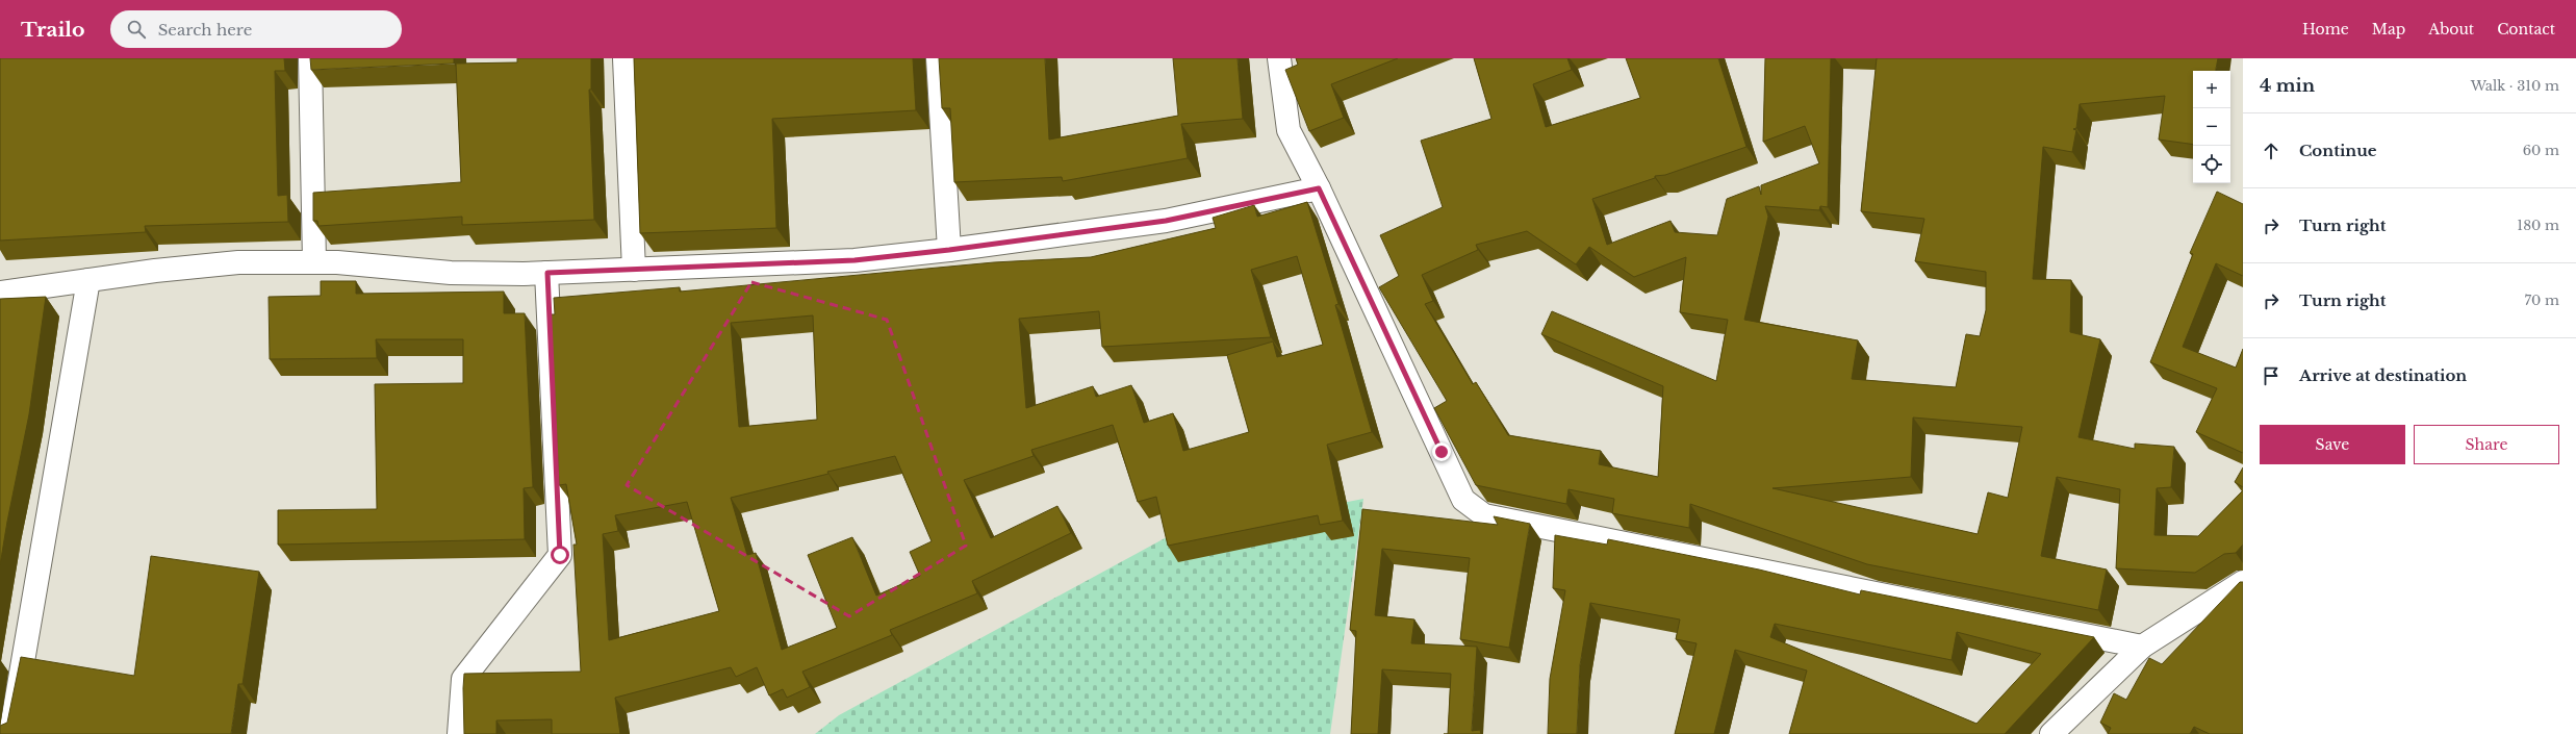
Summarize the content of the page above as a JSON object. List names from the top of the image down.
{
  "page": {
    "header": "Trailo",
    "search": "Search here",
    "nav": [
      "Home",
      "Map",
      "About",
      "Contact"
    ],
    "heading": ["4 min", "Walk · 310 m"],
    "map_buttons": ["+", "−"],
    "list": [
      ["Continue", "60 m"],
      ["Turn right", "180 m"],
      ["Turn right", "70 m"],
      "Arrive at destination"
    ],
    "buttons": ["Save", "Share"]
  }
}
